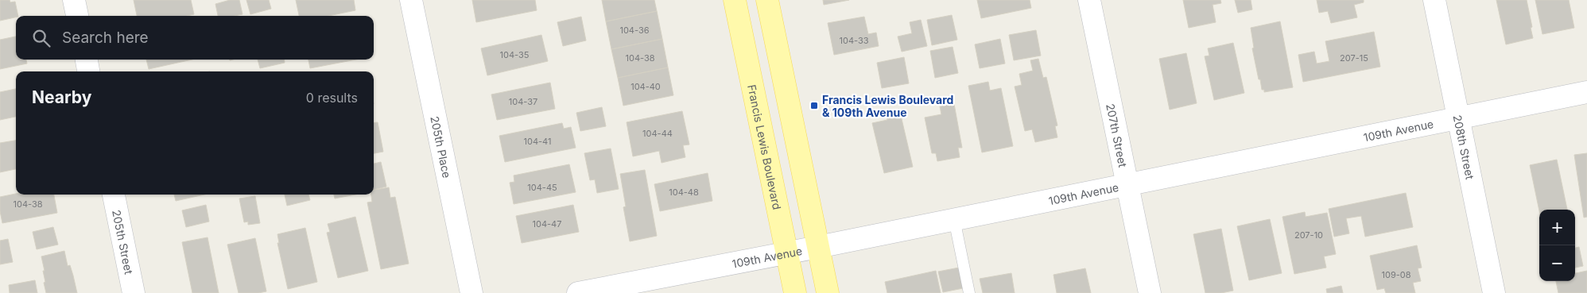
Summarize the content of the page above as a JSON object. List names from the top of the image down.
{
  "streets": {
    "main road": ["Francis Lewis Boulevard"],
    "street": [
      "109th Avenue",
      "207th Street",
      "208th Street",
      "205th Place",
      "205th Street"
    ]
  },
  "crossings": [
    ["109th Avenue", "207th Street"],
    ["109th Avenue", "Francis Lewis Boulevard"],
    ["109th Avenue", "208th Street"]
  ],
  "places": {
    "transit": ["Francis Lewis Boulevard & 109th Avenue"]
  },
  "house_numbers": [
    "104-36",
    "104-33",
    "104-35",
    "104-38",
    "207-15",
    "104-40",
    "104-37",
    "104-44",
    "104-41",
    "104-45",
    "104-48",
    "104-38",
    "104-47",
    "207-10",
    "109-08"
  ],
  "page": {
    "search": "Search here",
    "heading": ["Nearby", "0 results"],
    "map_buttons": ["+", "−"]
  }
}
